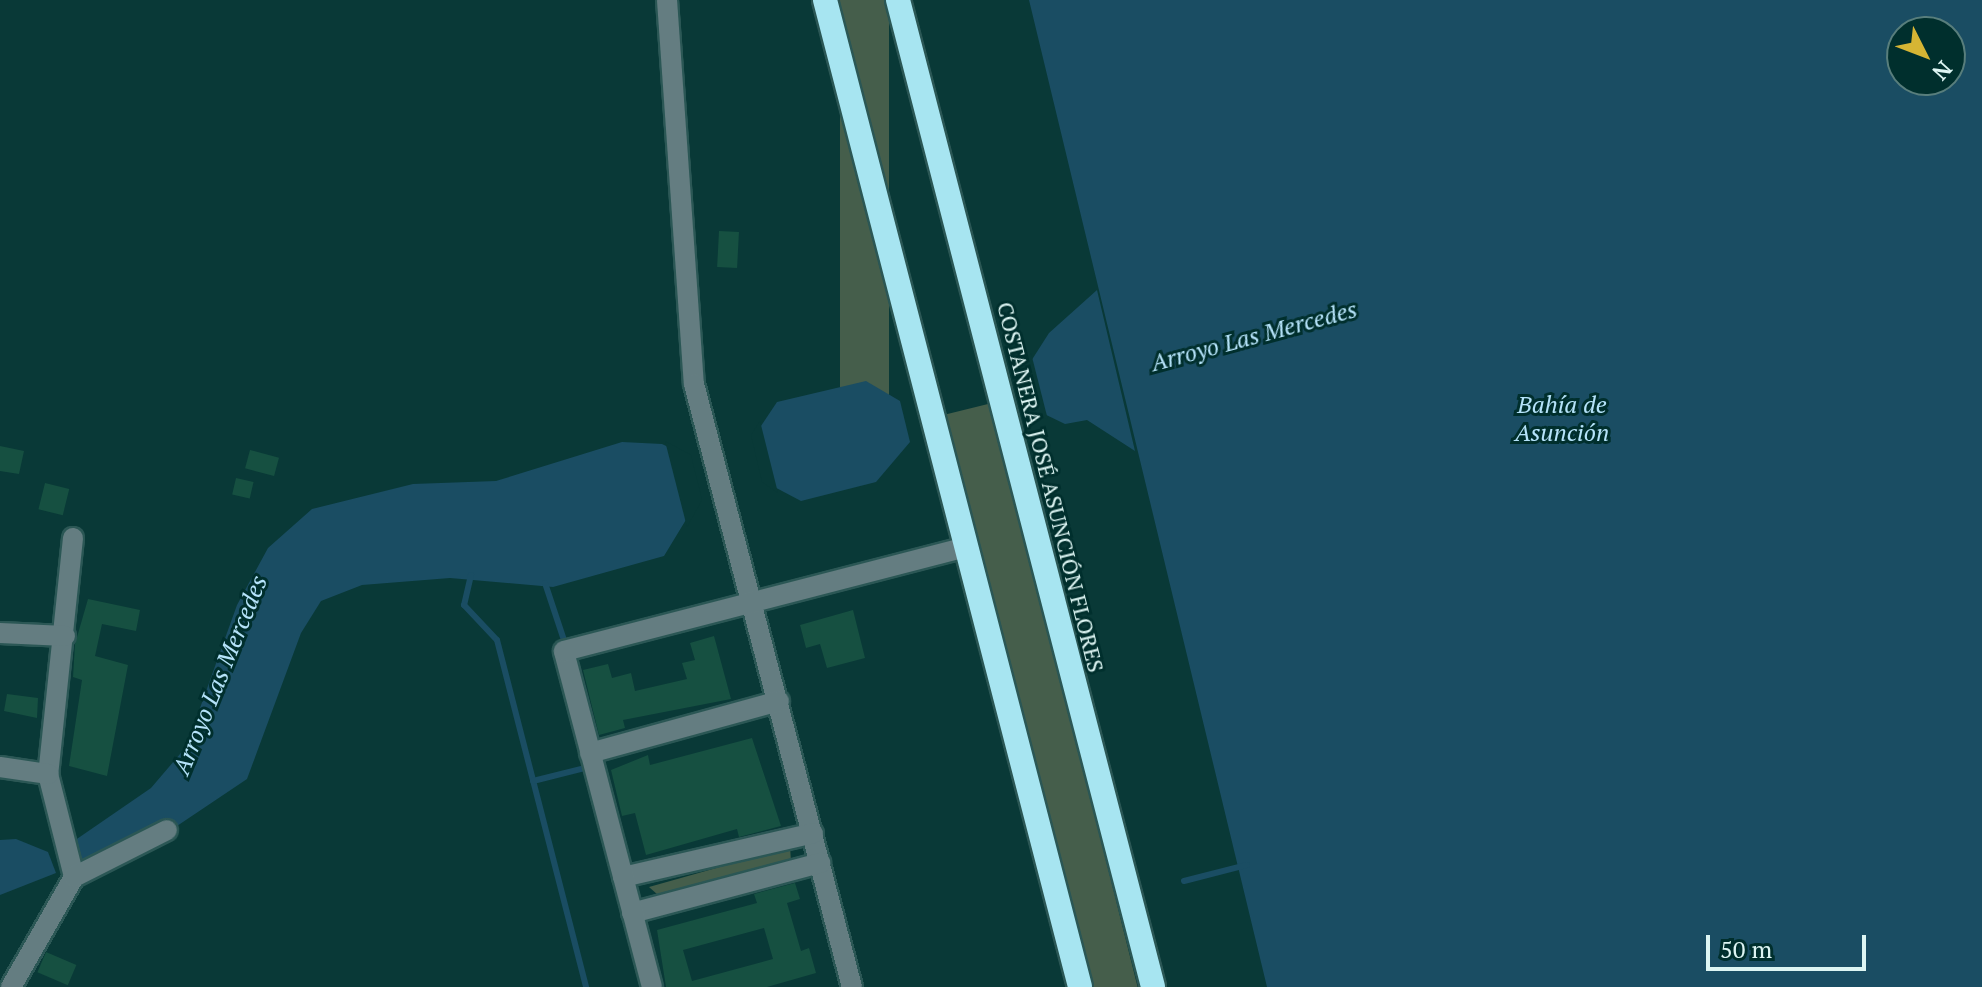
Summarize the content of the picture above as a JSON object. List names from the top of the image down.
{
  "streets": {
    "highway": ["COSTANERA JOSÉ ASUNCIÓN FLORES"]
  },
  "water": ["Arroyo Las Mercedes", "Bahía de Asunción"],
  "scale_bar": "50 m",
  "north": "bottom right"
}
